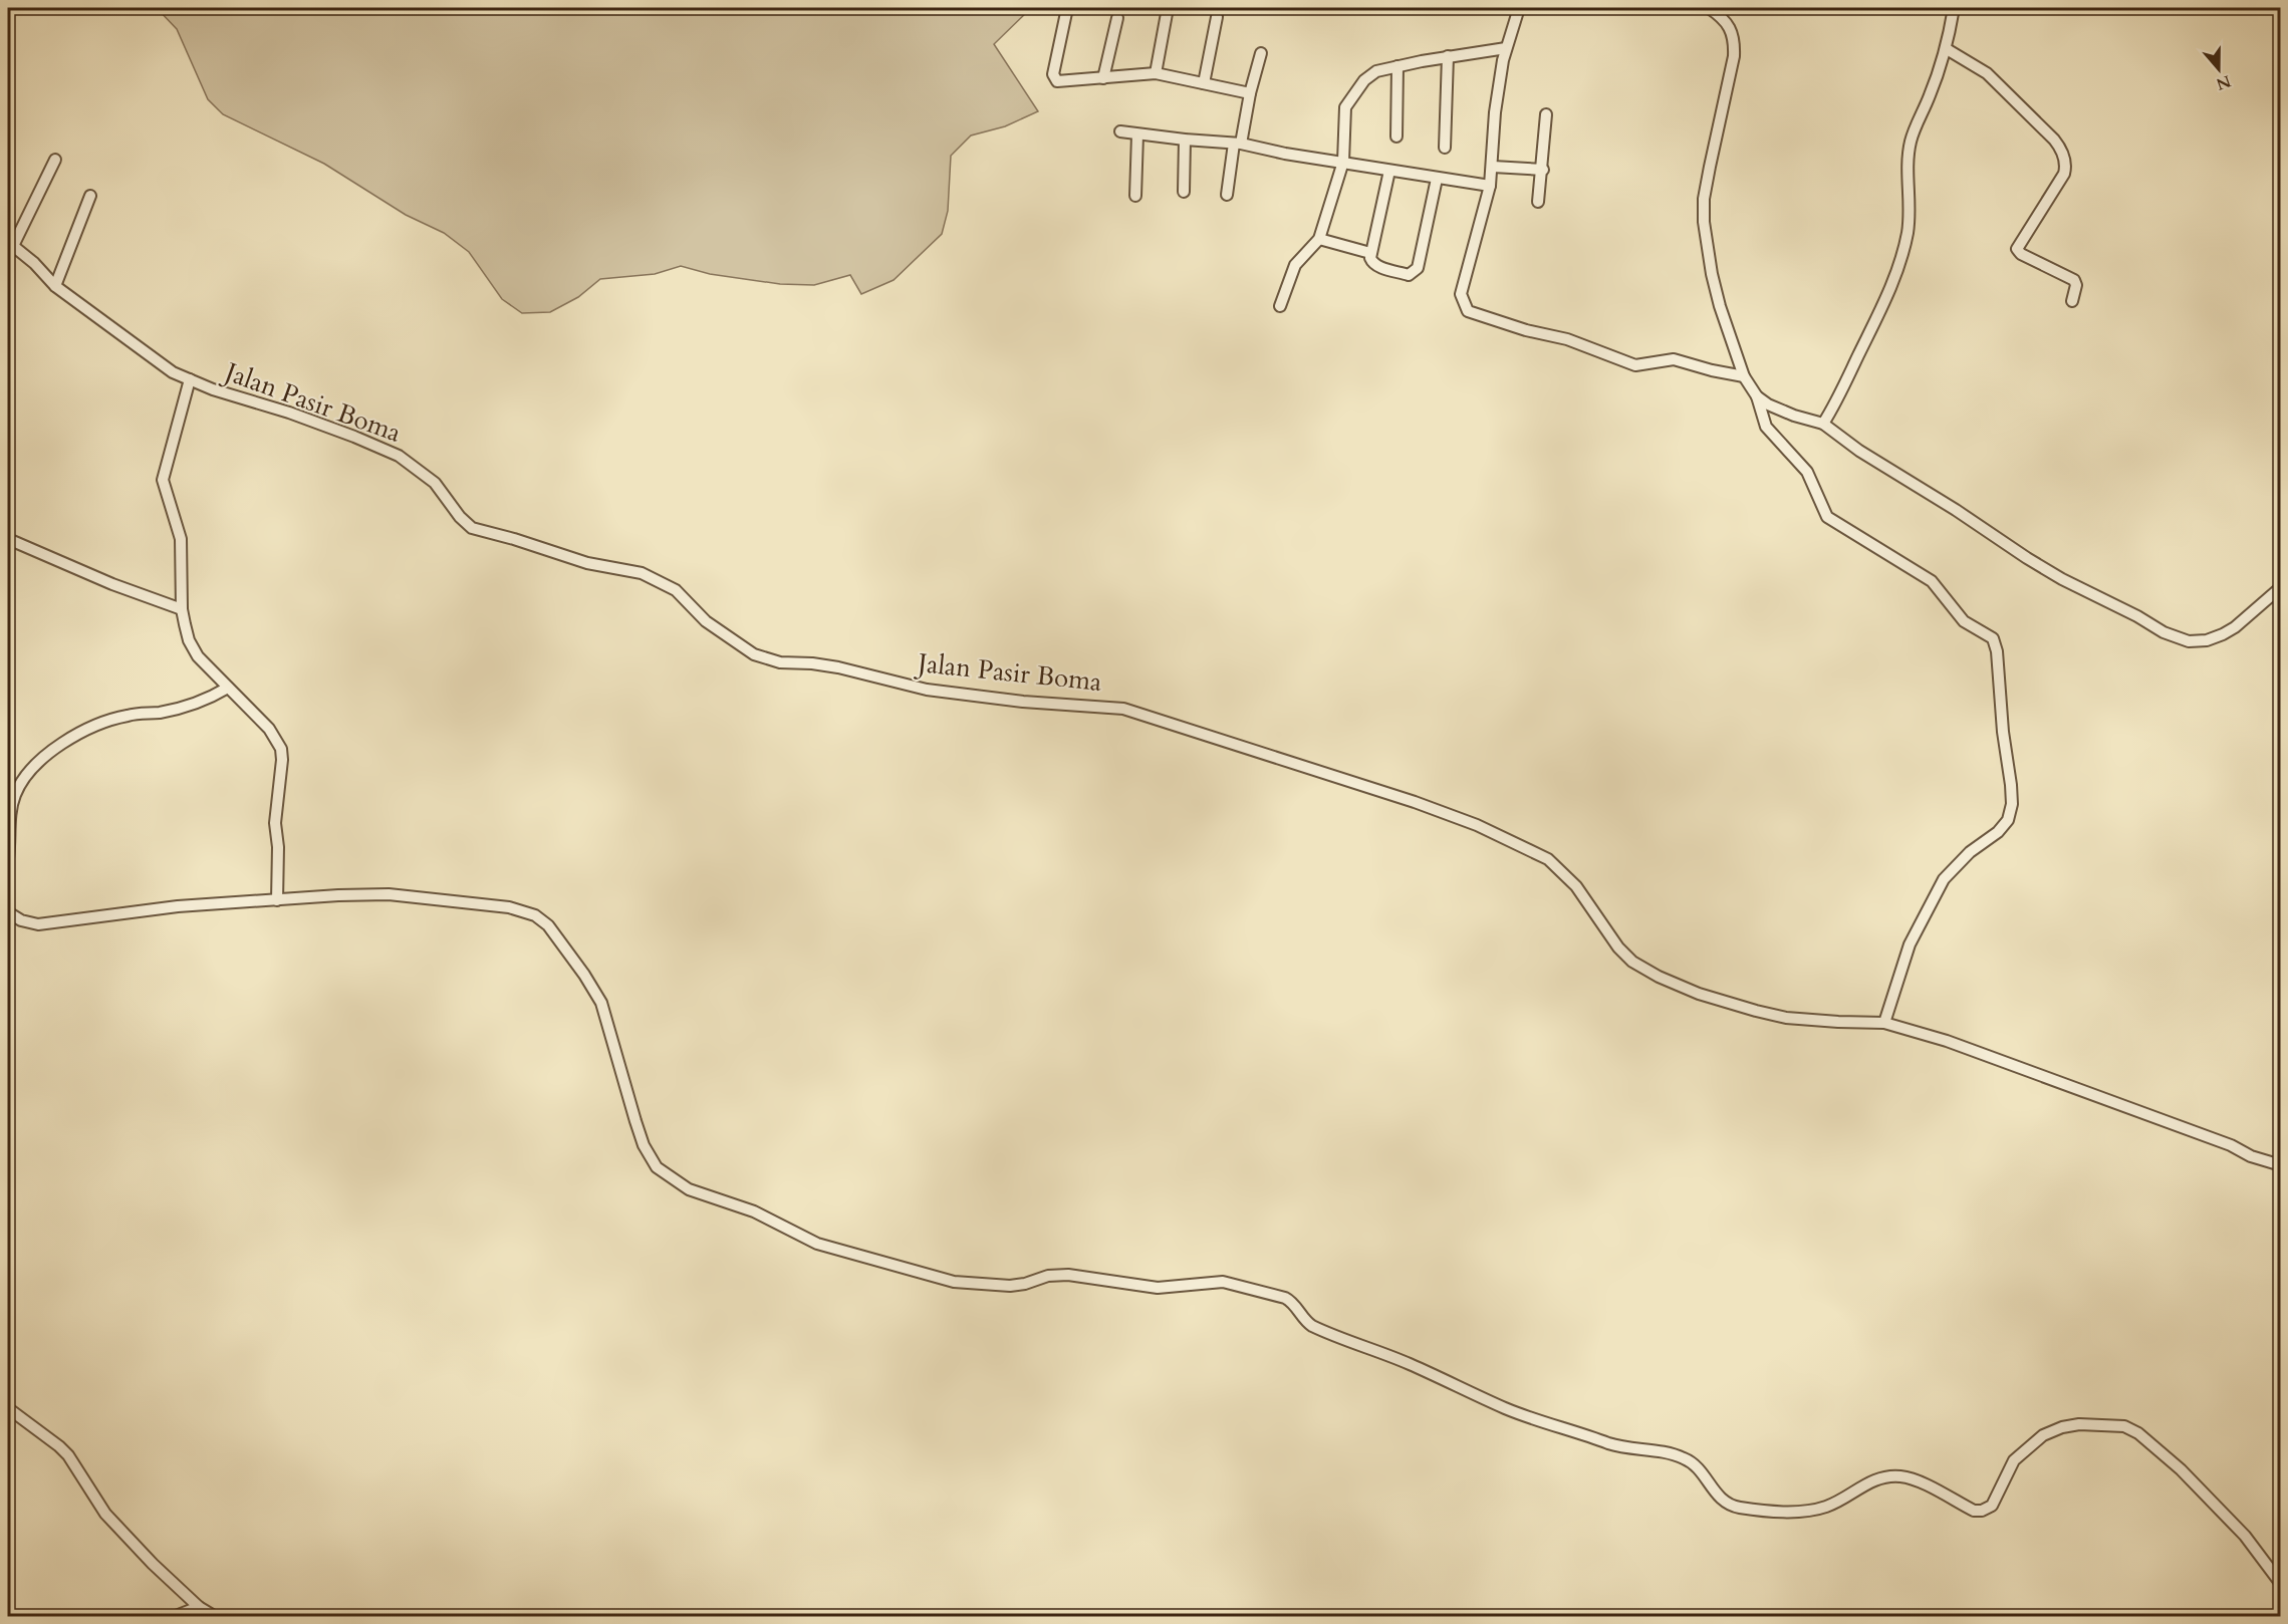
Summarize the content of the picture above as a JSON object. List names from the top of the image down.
{
  "streets": {
    "street": ["Jalan Pasir Boma"]
  },
  "north": "bottom"
}
